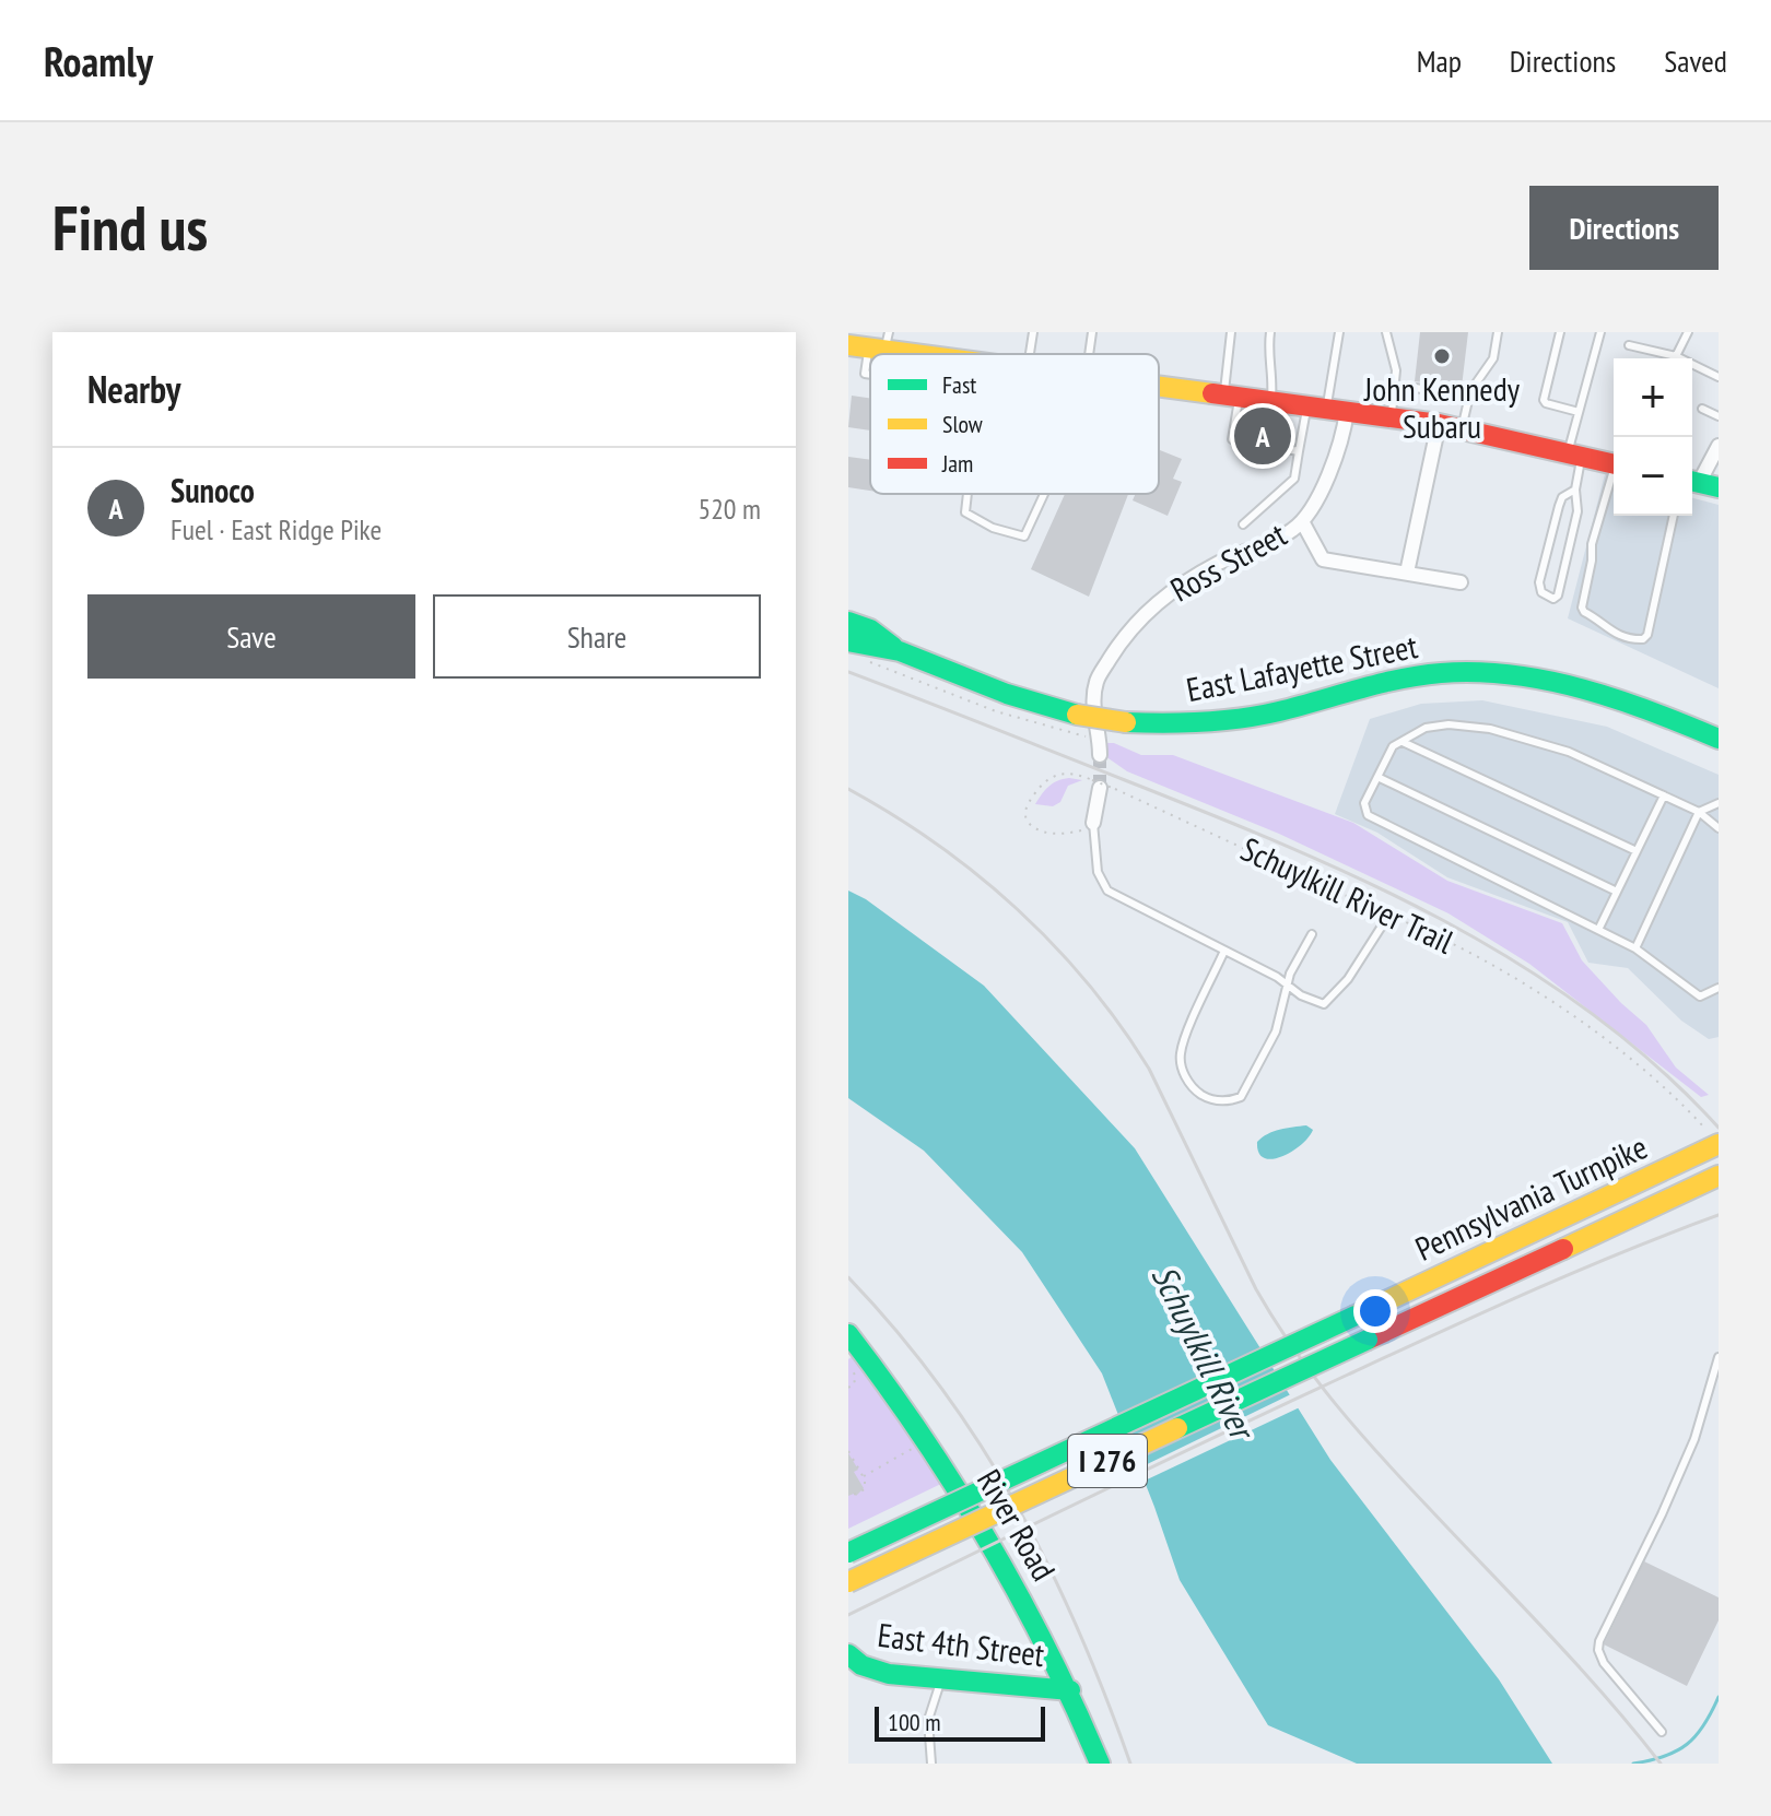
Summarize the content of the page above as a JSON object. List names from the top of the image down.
{
  "streets": {
    "main road": [
      "East Lafayette Street",
      "Pennsylvania Turnpike",
      "I 276",
      "River Road",
      "East 4th Street"
    ],
    "street": ["Ross Street"],
    "path": ["Schuylkill River Trail"]
  },
  "crossings": [
    ["Schuylkill River Trail", "Pennsylvania Turnpike"],
    ["River Road", "East 4th Street"]
  ],
  "water": ["Schuylkill River"],
  "places": ["John Kennedy Subaru"],
  "legend": ["Fast", "Slow", "Jam"],
  "scale_bar": "100 m",
  "page": {
    "header": "Roamly",
    "nav": ["Map", "Directions", "Saved"],
    "buttons": [
      "Directions",
      ["Save", "Share"]
    ],
    "title": "Find us",
    "heading": "Nearby",
    "map_buttons": ["+", "−"],
    "pins": "A",
    "list": [
      {
        "mark": "A",
        "name": "Sunoco",
        "note": "Fuel · East Ridge Pike",
        "value": "520 m"
      }
    ],
    "scale": "100 m"
  }
}
